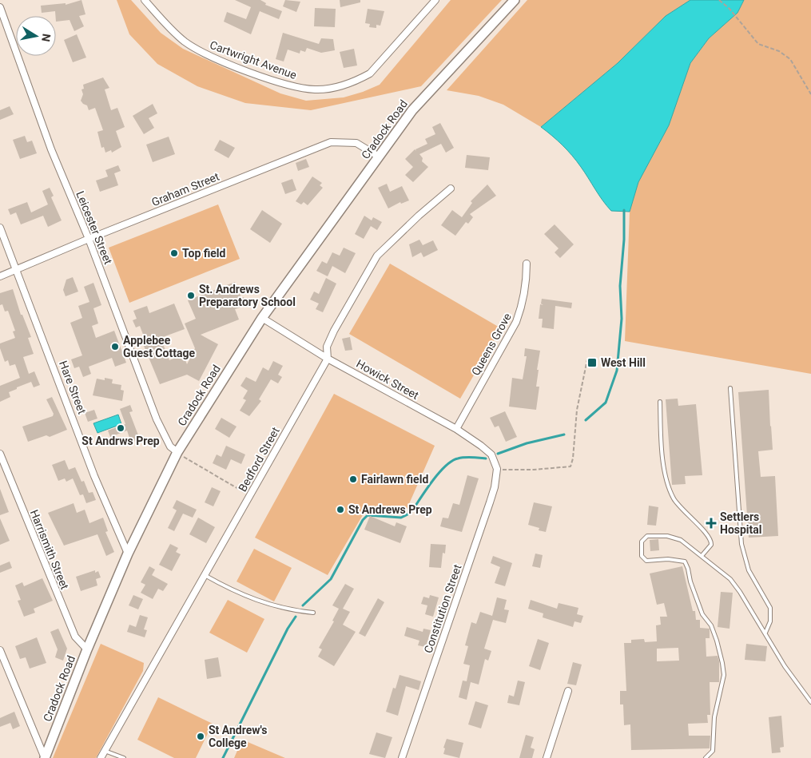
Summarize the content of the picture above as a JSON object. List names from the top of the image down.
{
  "streets": {
    "main road": ["Cradock Road"],
    "street": [
      "Cartwright Avenue",
      "Graham Street",
      "Leicester Street",
      "Queens Grove",
      "Howick Street",
      "Hare Street",
      "Bedford Street",
      "Harrismith Street",
      "Constitution Street"
    ]
  },
  "crossings": [
    ["Cradock Road", "Graham Street"],
    ["Cradock Road", "Leicester Street"],
    ["Cradock Road", "Howick Street"],
    ["Cradock Road", "Hare Street"],
    ["Cradock Road", "Harrismith Street"],
    ["Graham Street", "Leicester Street"],
    ["Graham Street", "Hare Street"],
    ["Queens Grove", "Howick Street"],
    ["Howick Street", "Bedford Street"],
    ["Howick Street", "Constitution Street"]
  ],
  "places": {
    "other": [
      "Top field",
      "St. Andrews Preparatory School",
      "Applebee Guest Cottage",
      "St Andrws Prep",
      "Fairlawn field",
      "St Andrews Prep",
      "St Andrew's College"
    ],
    "transit": ["West Hill"],
    "health": ["Settlers Hospital"]
  },
  "north": "right"
}
